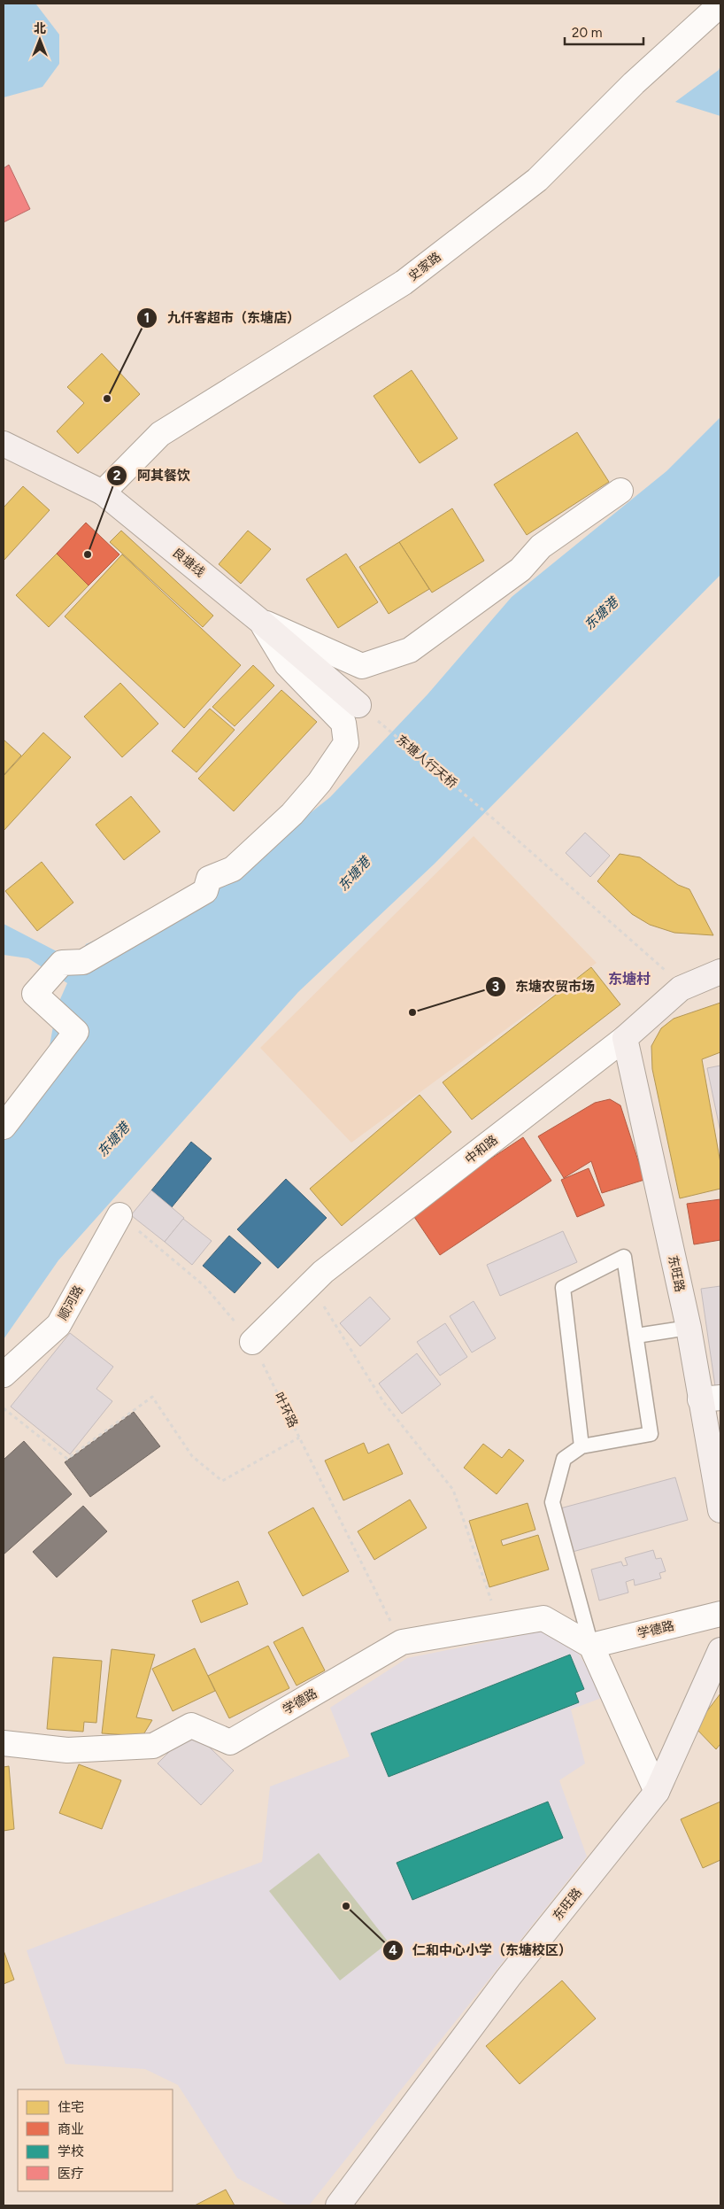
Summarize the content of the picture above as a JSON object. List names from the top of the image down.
{
  "streets": {
    "street": [
      "史家路",
      "良塘线",
      "中和路",
      "东旺路",
      "顺河路",
      "学德路"
    ],
    "path": ["东塘人行天桥", "叶环路"]
  },
  "crossings": [
    ["史家路", "良塘线"],
    ["良塘线", "东塘人行天桥"],
    ["东塘人行天桥", "中和路"],
    ["中和路", "东旺路"],
    ["中和路", "叶环路"],
    ["顺河路", "叶环路"],
    ["叶环路", "学德路"]
  ],
  "districts": ["东塘村"],
  "water": ["东塘港"],
  "places": [
    "九仟客超市（东塘店）",
    "阿其餐饮",
    "东塘农贸市场",
    "仁和中心小学（东塘校区）"
  ],
  "legend": [
    "住宅",
    "商业",
    "学校",
    "医疗"
  ],
  "scale_bar": "20 m",
  "north": "top"
}
